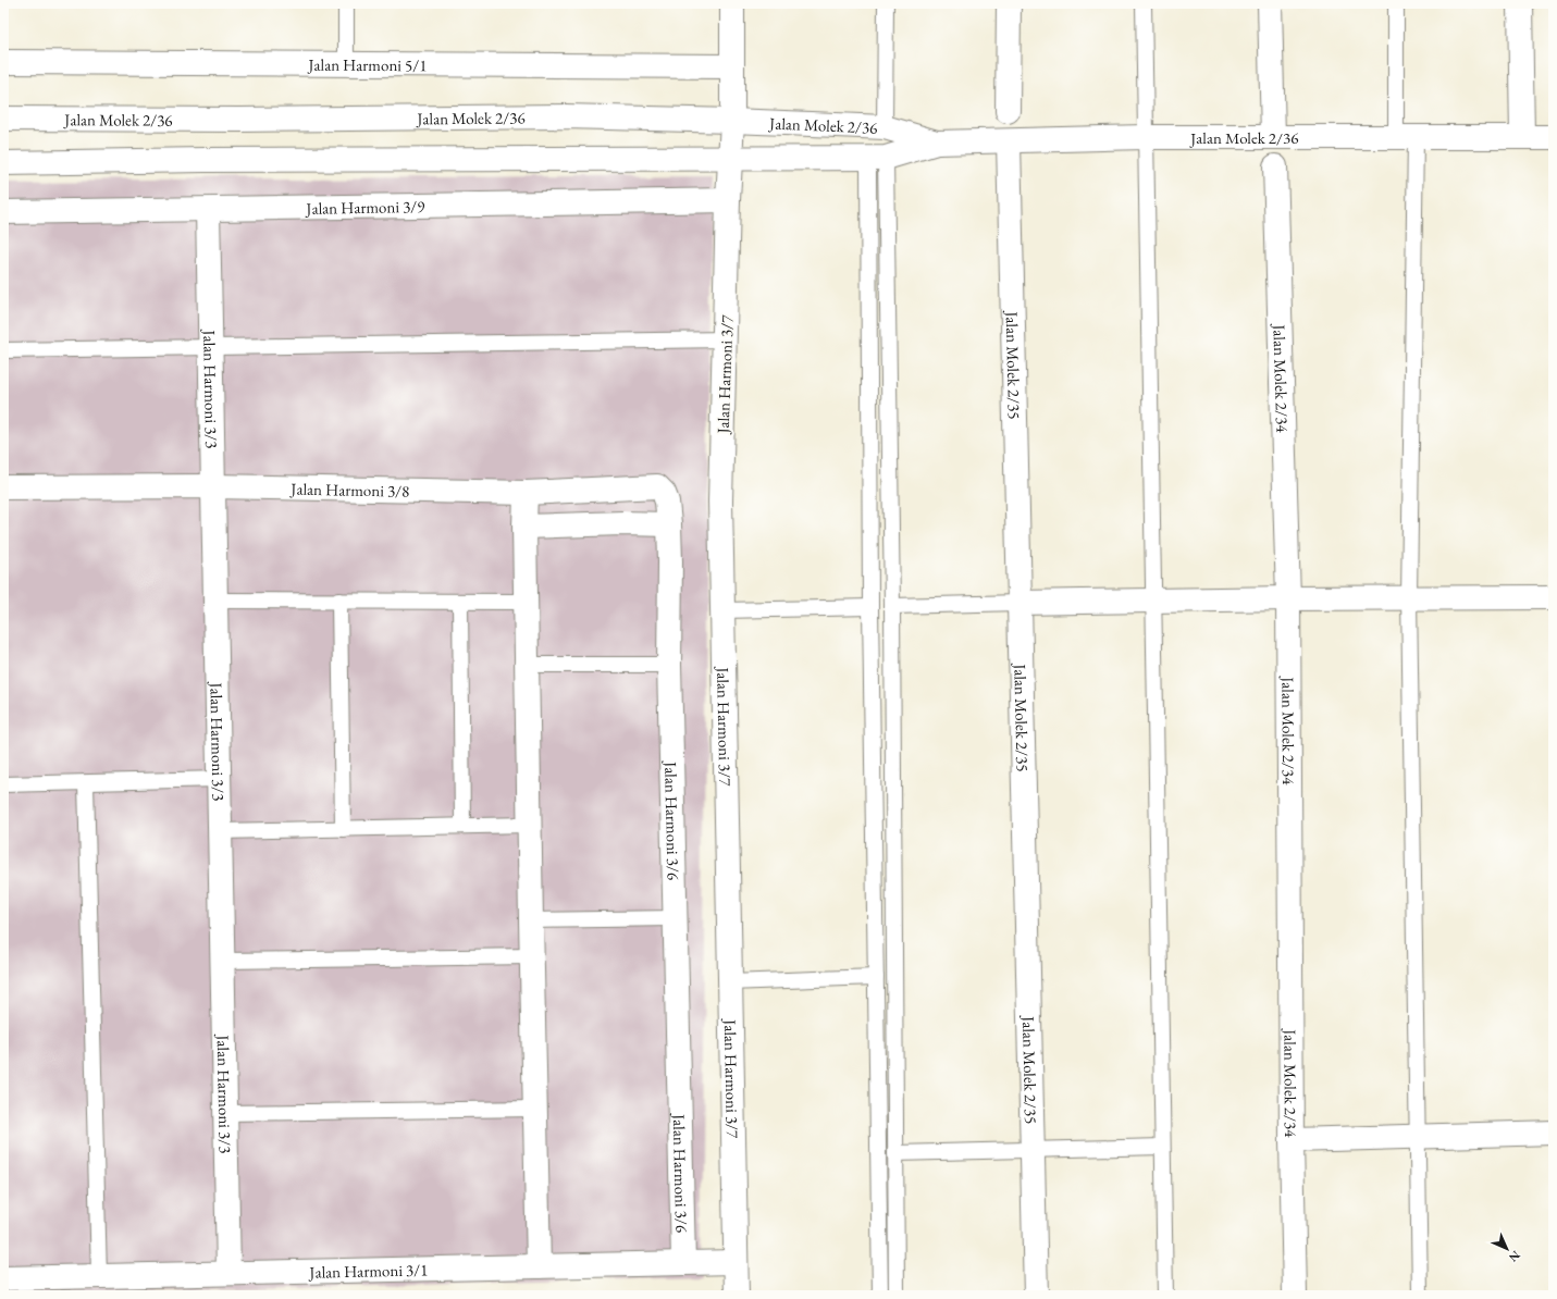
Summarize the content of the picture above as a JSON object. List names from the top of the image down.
{
  "streets": {
    "street": [
      "Jalan Harmoni 5/1",
      "Jalan Molek 2/36",
      "Jalan Harmoni 3/9",
      "Jalan Molek 2/35",
      "Jalan Harmoni 3/7",
      "Jalan Molek 2/34",
      "Jalan Harmoni 3/3",
      "Jalan Harmoni 3/8",
      "Jalan Harmoni 3/6",
      "Jalan Harmoni 3/1"
    ]
  },
  "crossings": [
    ["Jalan Harmoni 5/1", "Jalan Harmoni 3/7"],
    ["Jalan Molek 2/36", "Jalan Molek 2/35"],
    ["Jalan Molek 2/36", "Jalan Harmoni 3/7"],
    ["Jalan Harmoni 3/9", "Jalan Harmoni 3/7"],
    ["Jalan Harmoni 3/9", "Jalan Harmoni 3/3"],
    ["Jalan Harmoni 3/7", "Jalan Harmoni 3/1"],
    ["Jalan Harmoni 3/3", "Jalan Harmoni 3/8"],
    ["Jalan Harmoni 3/3", "Jalan Harmoni 3/1"],
    ["Jalan Harmoni 3/8", "Jalan Harmoni 3/6"],
    ["Jalan Harmoni 3/6", "Jalan Harmoni 3/1"]
  ],
  "north": "bottom right"
}
